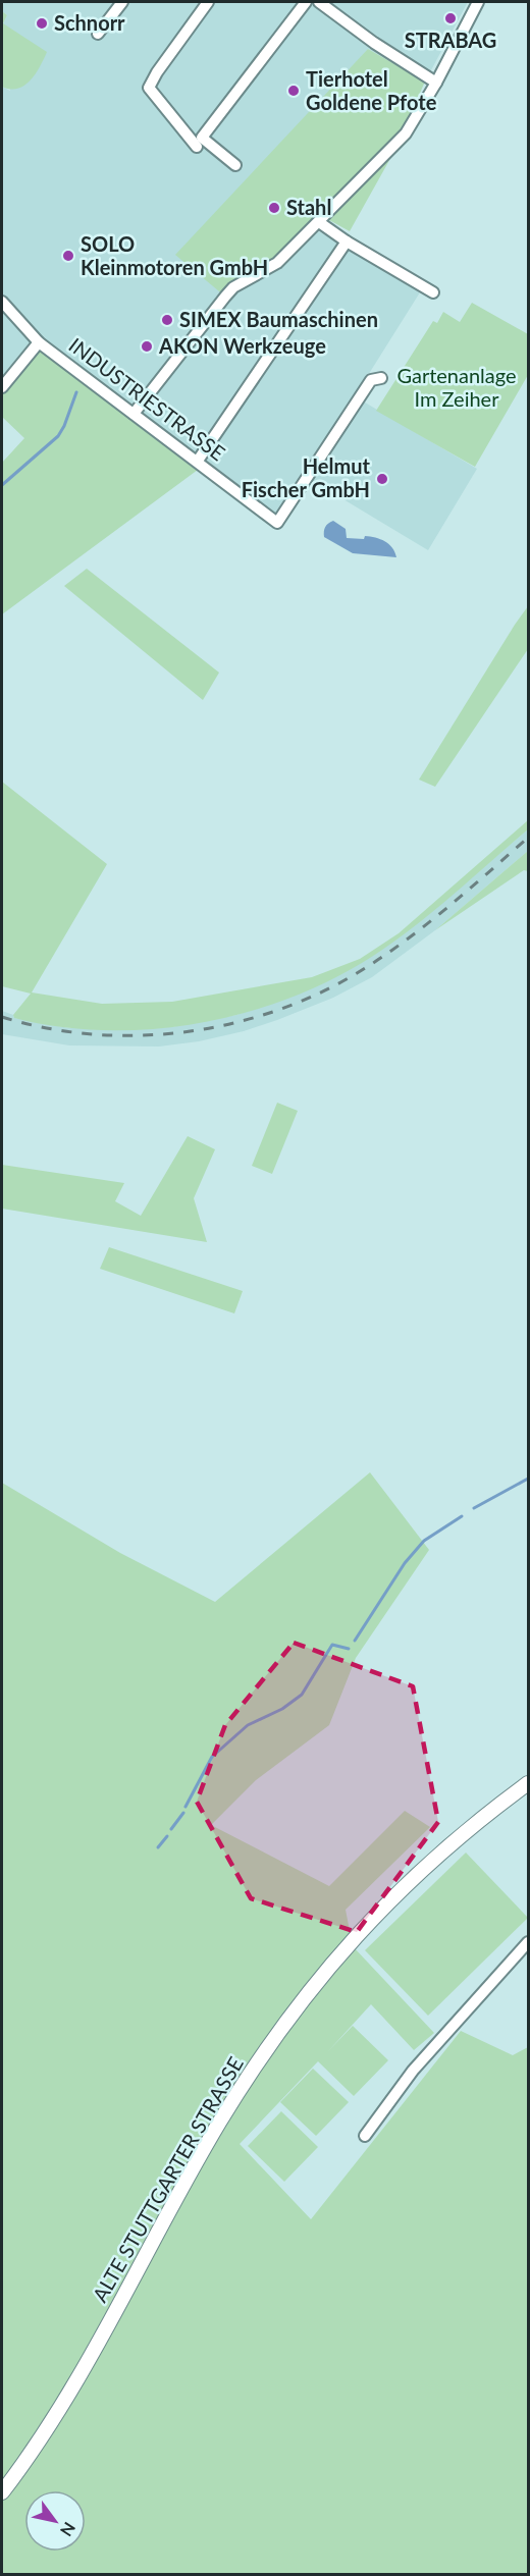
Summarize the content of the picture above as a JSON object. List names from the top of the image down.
{
  "streets": {
    "main road": ["ALTE STUTTGARTER STRASSE"],
    "street": ["INDUSTRIESTRASSE"]
  },
  "parks": ["Gartenanlage Im Zeiher"],
  "places": [
    "STRABAG",
    "Schnorr",
    "Tierhotel Goldene Pfote",
    "Stahl",
    "SOLO Kleinmotoren GmbH",
    "SIMEX Baumaschinen",
    "AKON Werkzeuge",
    "Helmut Fischer GmbH"
  ],
  "north": "bottom right"
}
